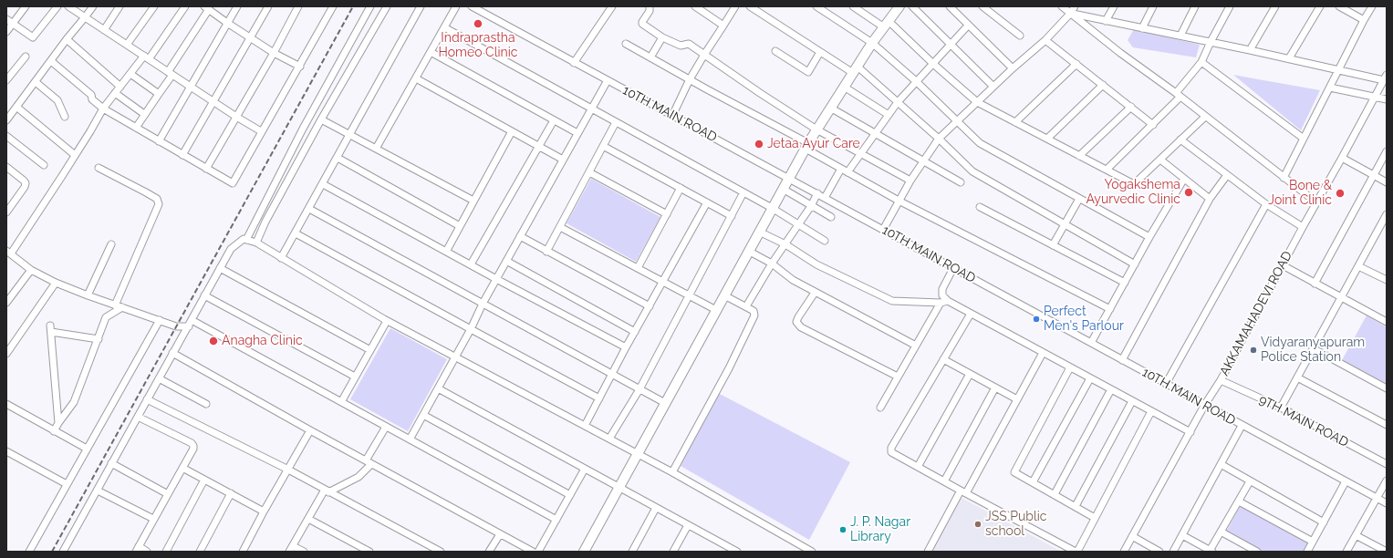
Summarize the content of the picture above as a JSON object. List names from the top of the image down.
{
  "streets": {
    "street": ["10TH MAIN ROAD", "AKKAMAHADEVI ROAD", "9TH MAIN ROAD"]
  },
  "crossings": [
    ["10TH MAIN ROAD", "AKKAMAHADEVI ROAD"],
    ["AKKAMAHADEVI ROAD", "9TH MAIN ROAD"]
  ],
  "places": [
    "Indraprastha Homeo Clinic",
    "Jetaa Ayur Care",
    "Yogakshema Ayurvedic Clinic",
    "Bone & Joint Clinic",
    "Perfect Men's Parlour",
    "Anagha Clinic",
    "Vidyaranyapuram Police Station",
    "JSS Public school",
    "J. P. Nagar Library"
  ]
}
